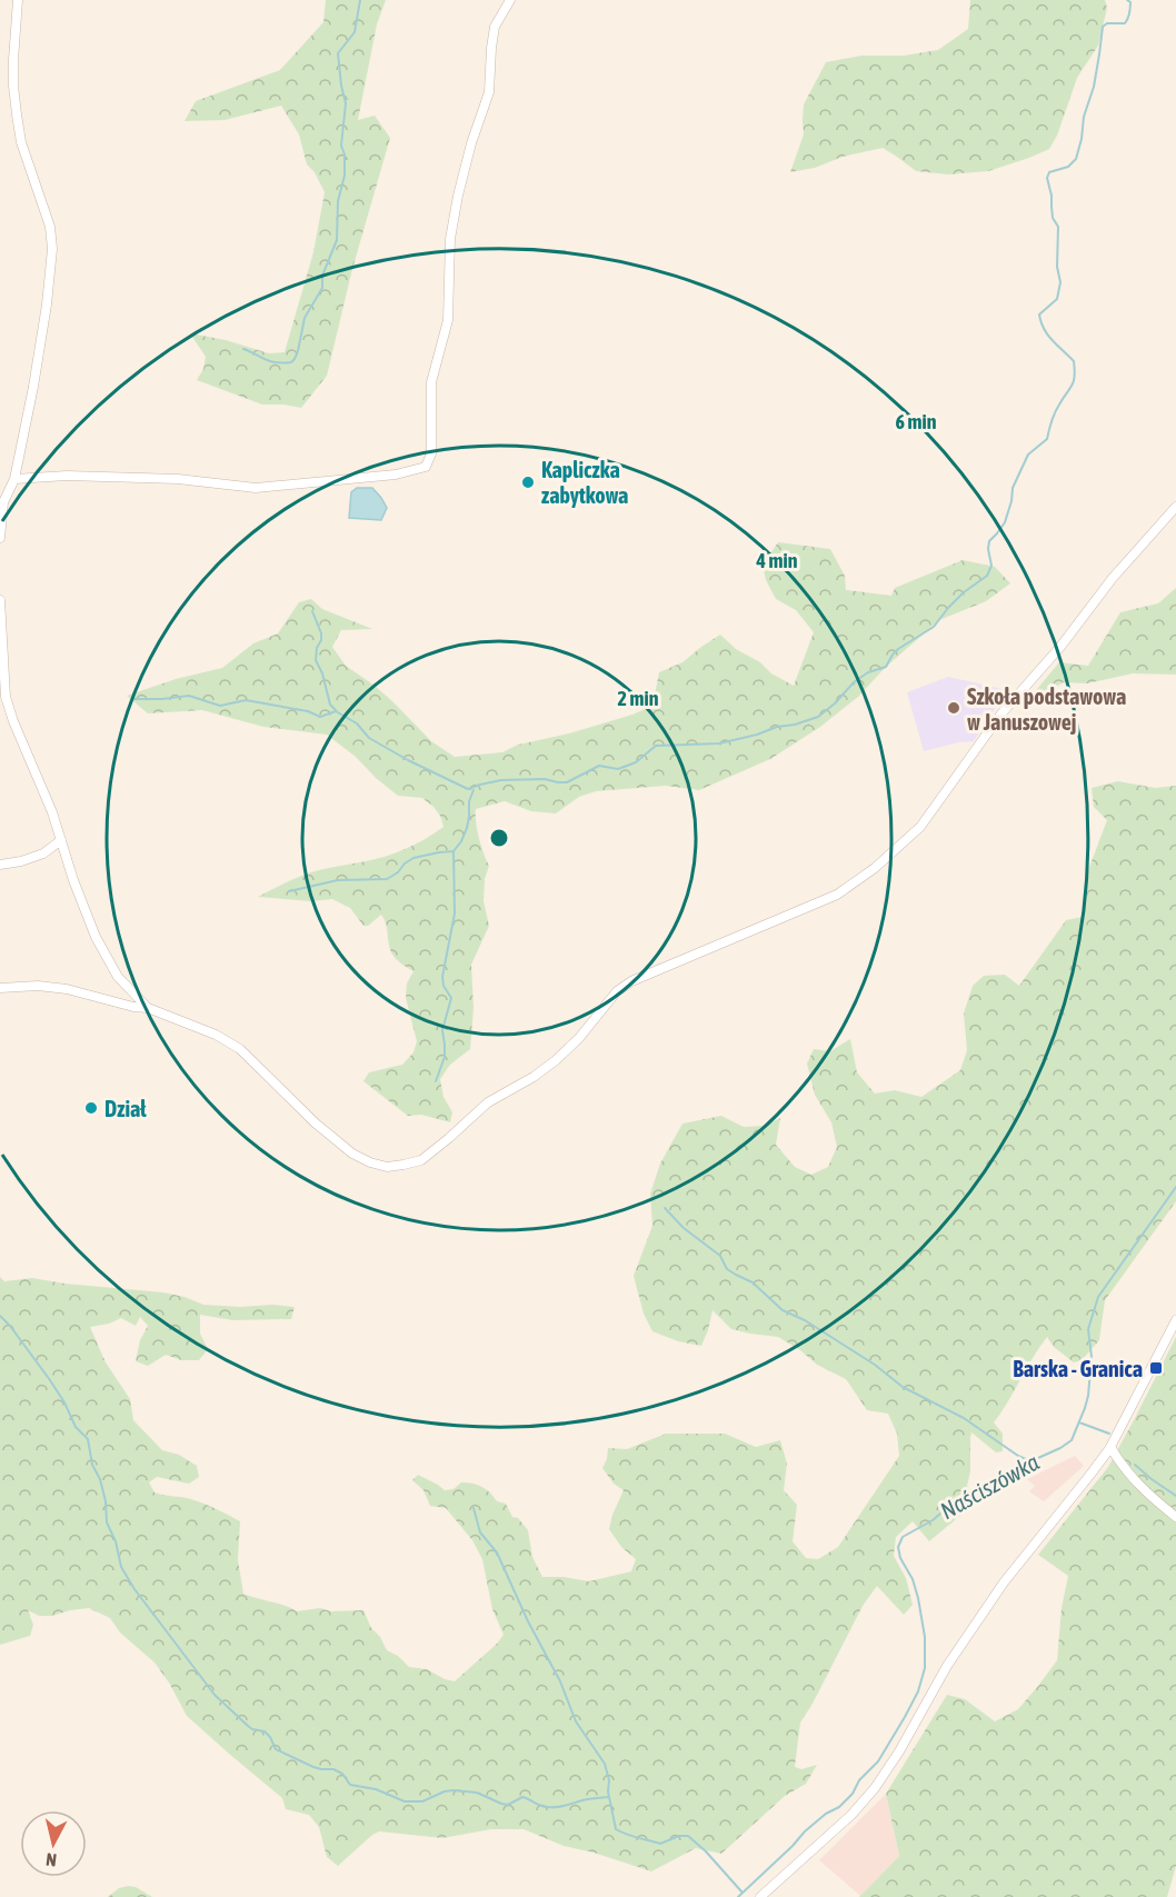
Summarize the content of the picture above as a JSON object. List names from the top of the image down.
{
  "water": ["Naściszówka"],
  "places": {
    "other": ["Kapliczka zabytkowa", "Szkoła podstawowa w Januszowej", "Dział"],
    "transit": ["Barska - Granica"]
  },
  "north": "bottom",
  "rings": ["6 min", "4 min", "2 min"]
}
